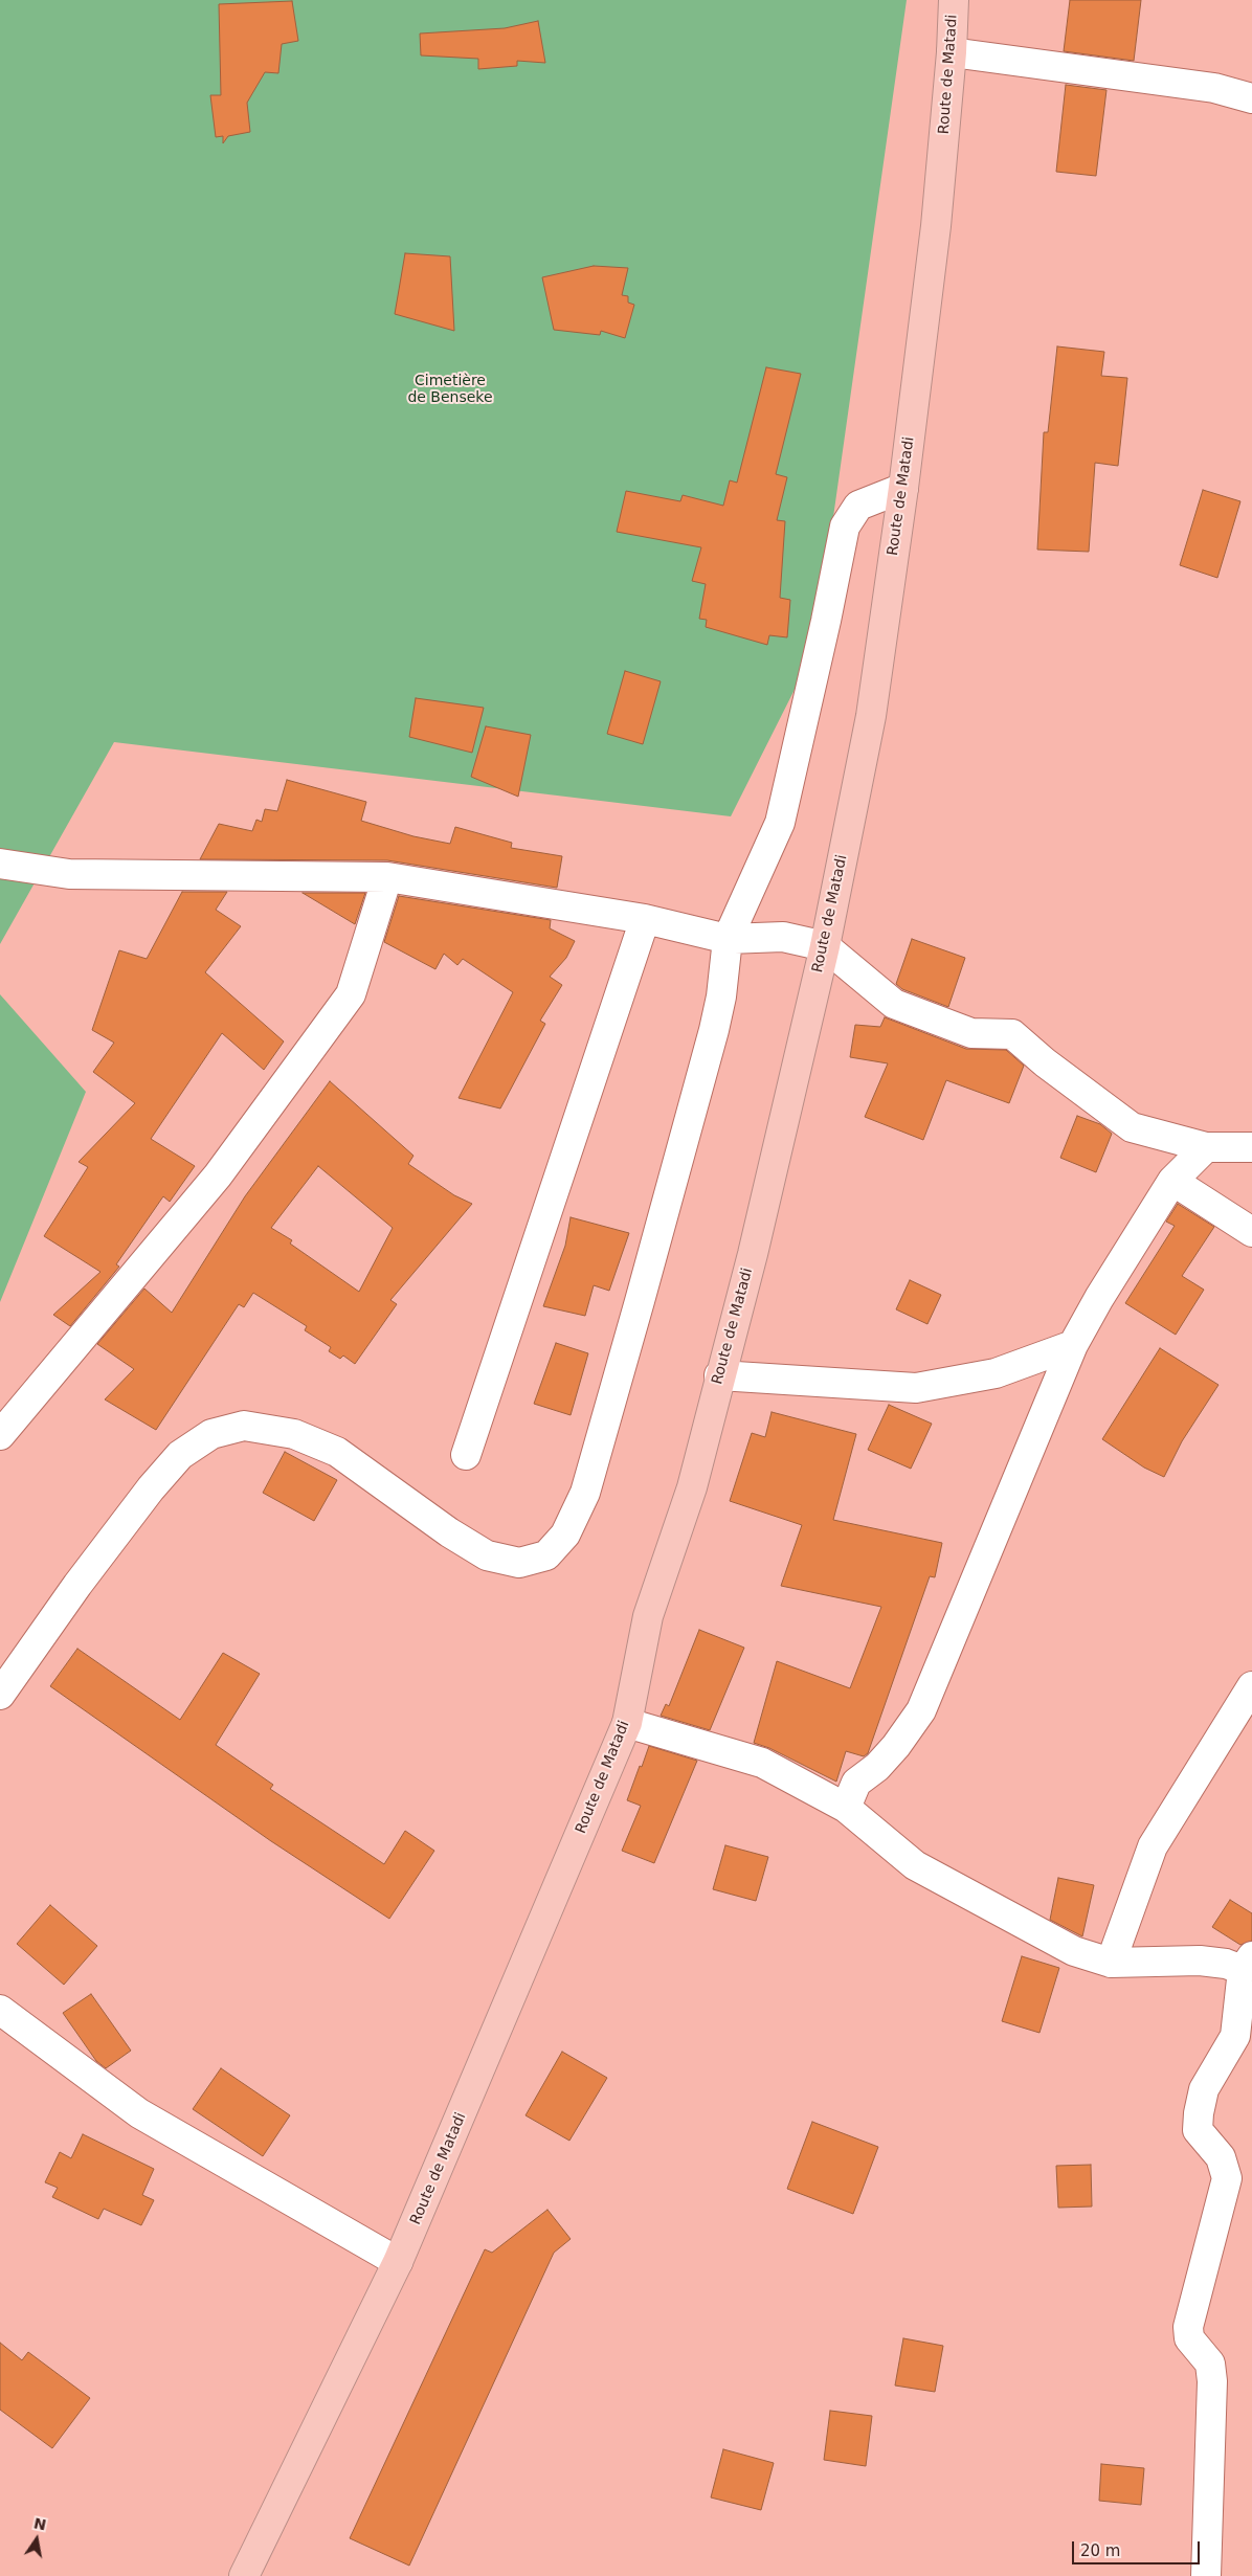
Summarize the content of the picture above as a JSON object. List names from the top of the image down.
{
  "streets": {
    "highway": ["Route de Matadi"]
  },
  "parks": ["Cimetière de Benseke"],
  "scale_bar": "20 m",
  "north": "top"
}
